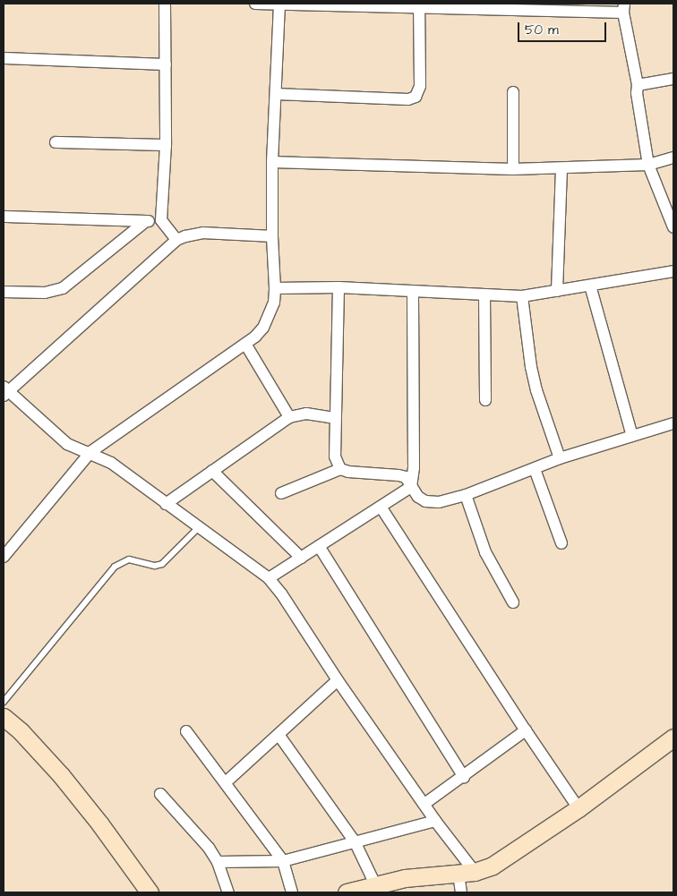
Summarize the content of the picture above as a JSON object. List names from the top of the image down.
{
  "scale_bar": "50 m"
}
